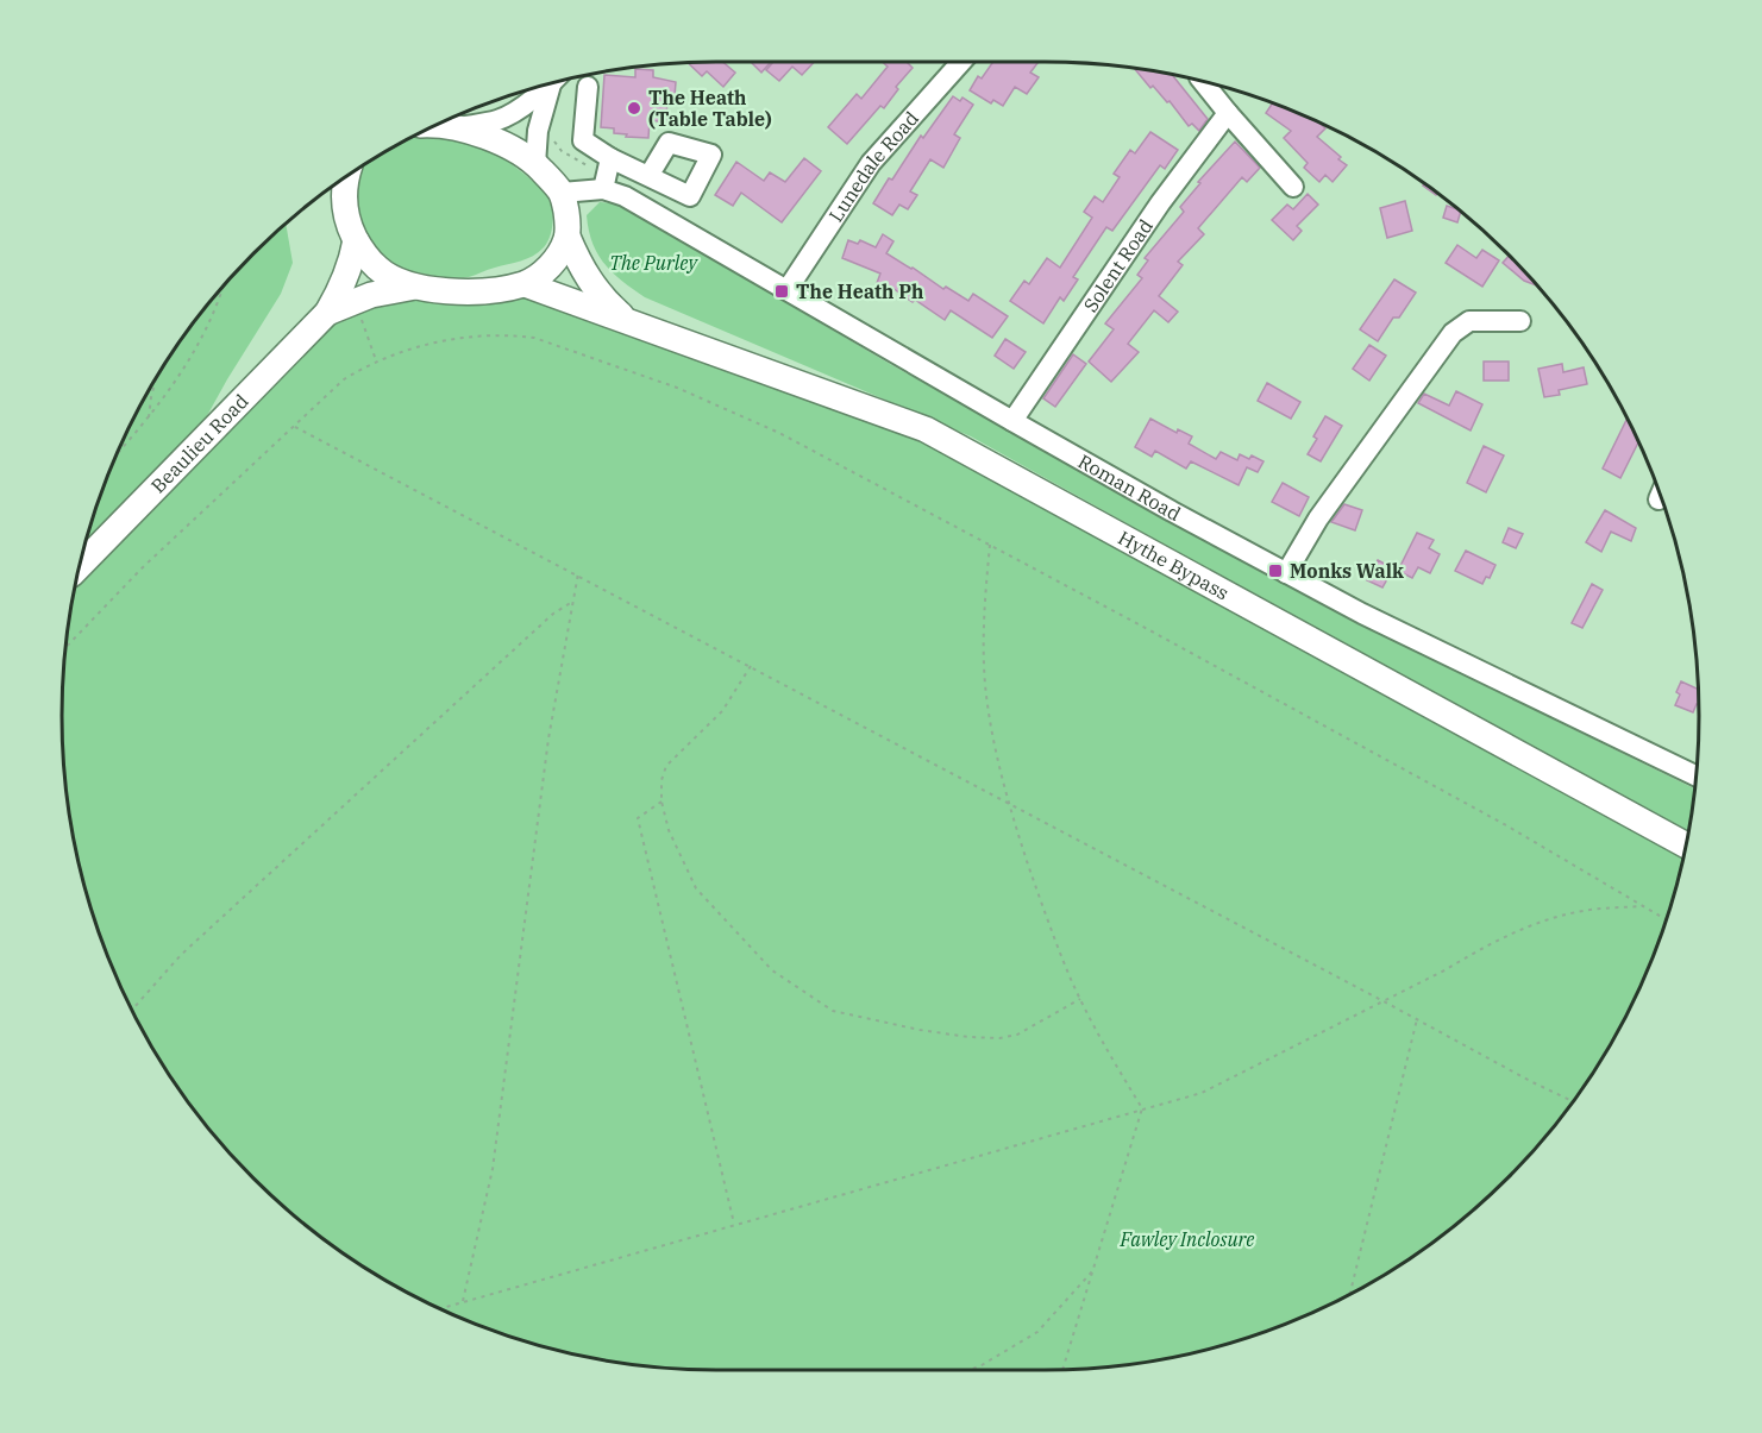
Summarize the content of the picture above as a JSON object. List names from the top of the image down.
{
  "streets": {
    "main road": ["Beaulieu Road", "Hythe Bypass"],
    "street": ["Lunedale Road", "Solent Road", "Roman Road"]
  },
  "crossings": [
    ["Lunedale Road", "Roman Road"],
    ["Solent Road", "Roman Road"]
  ],
  "parks": ["The Purley", "Fawley Inclosure"],
  "places": {
    "other": ["The Heath (Table Table)"],
    "transit": ["The Heath Ph", "Monks Walk"]
  }
}
